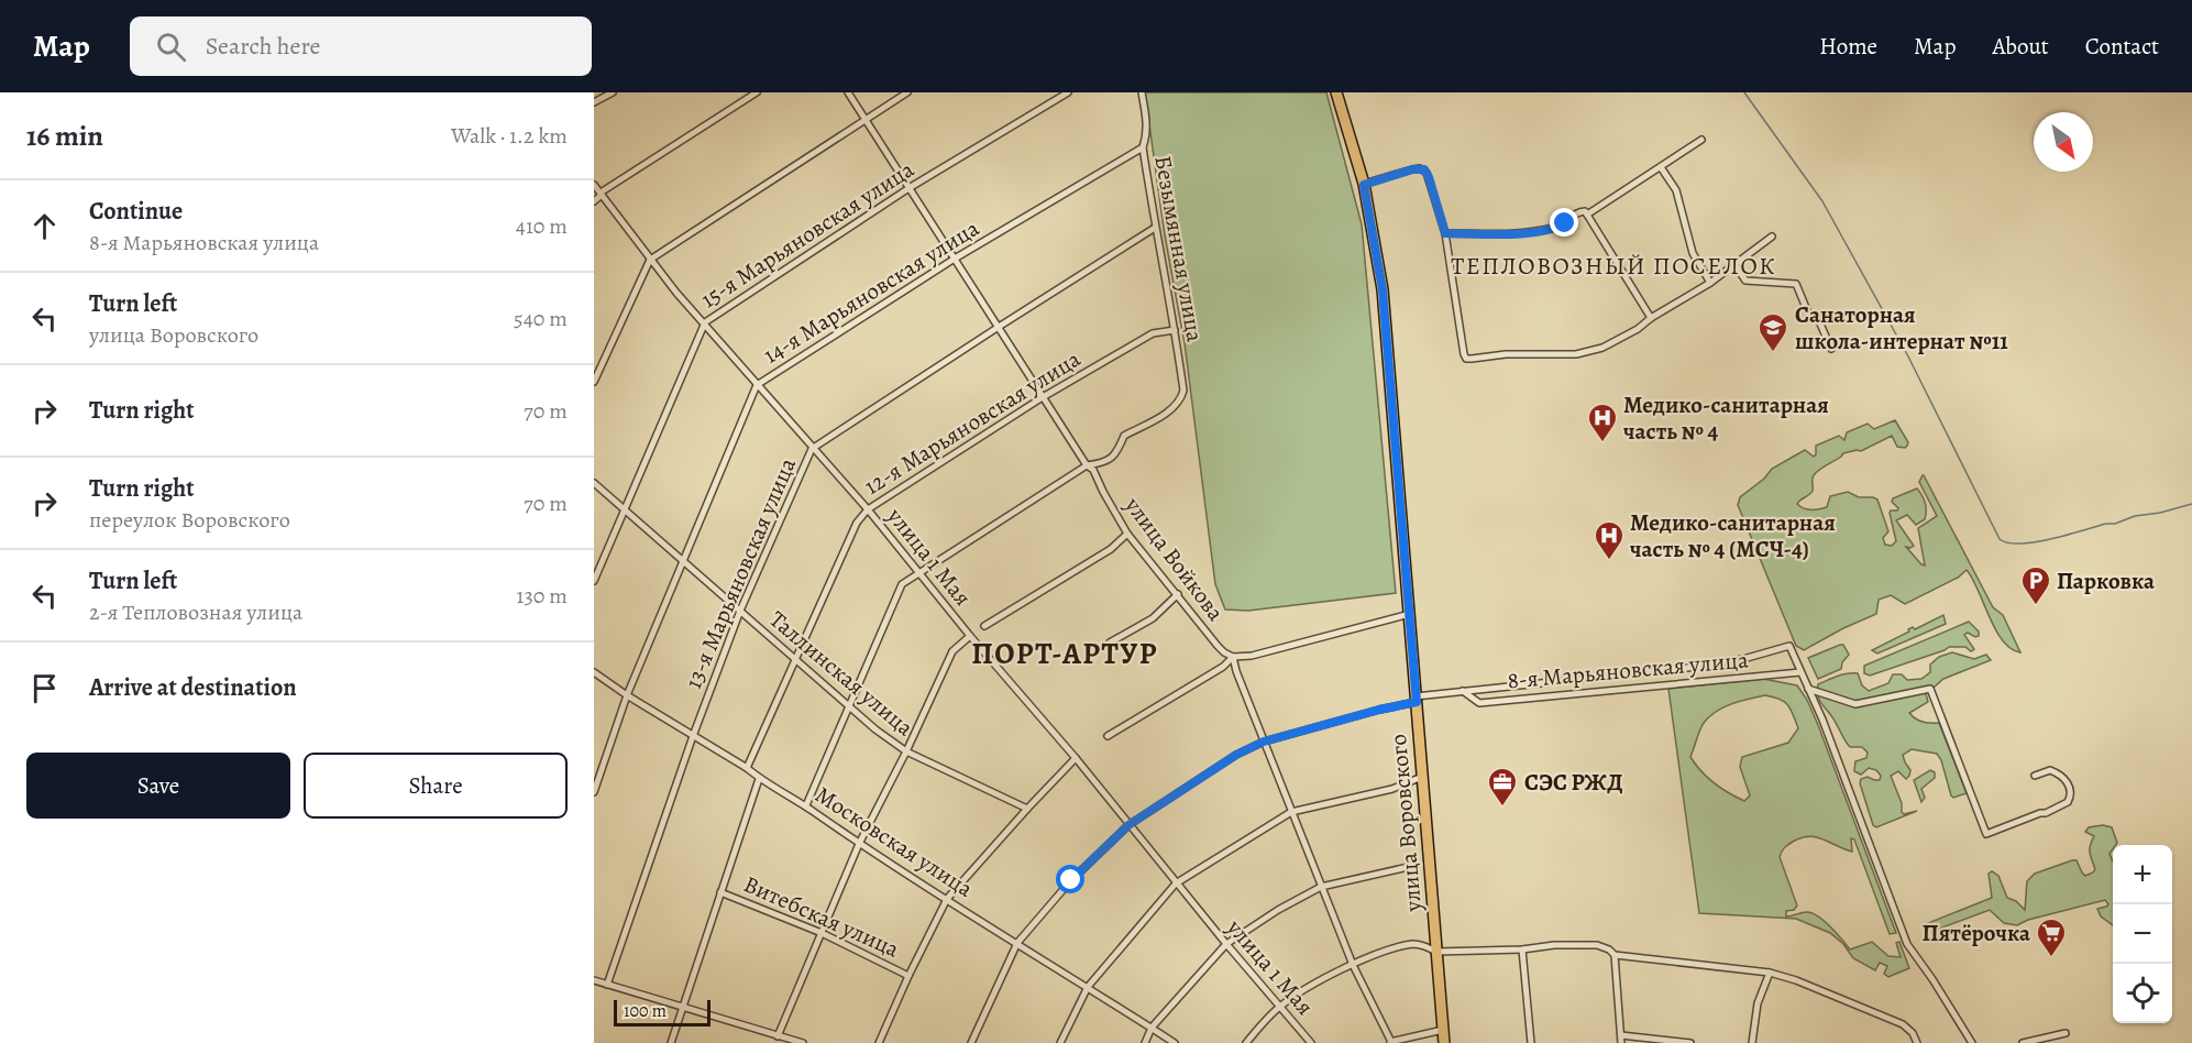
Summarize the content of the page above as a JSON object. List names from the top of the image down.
{
  "streets": {
    "main road": ["улица Воровского"],
    "street": [
      "15-я Марьяновская улица",
      "Безымянная улица",
      "14-я Марьяновская улица",
      "12-я Марьяновская улица",
      "улица 1 Мая",
      "улица Войкова",
      "13-я Марьяновская улица",
      "8-я Марьяновская улица",
      "Таллинская улица",
      "Московская улица",
      "Витебская улица"
    ]
  },
  "crossings": [
    ["15-я Марьяновская улица", "улица 1 Мая"],
    ["15-я Марьяновская улица", "улица Войкова"],
    ["15-я Марьяновская улица", "Таллинская улица"],
    ["Безымянная улица", "14-я Марьяновская улица"],
    ["Безымянная улица", "12-я Марьяновская улица"],
    ["Безымянная улица", "13-я Марьяновская улица"],
    ["14-я Марьяновская улица", "улица 1 Мая"],
    ["14-я Марьяновская улица", "улица Войкова"],
    ["14-я Марьяновская улица", "Таллинская улица"],
    ["14-я Марьяновская улица", "Московская улица"],
    ["12-я Марьяновская улица", "улица 1 Мая"],
    ["12-я Марьяновская улица", "улица Войкова"],
    ["12-я Марьяновская улица", "Таллинская улица"],
    ["12-я Марьяновская улица", "Московская улица"],
    ["улица 1 Мая", "13-я Марьяновская улица"],
    ["улица 1 Мая", "8-я Марьяновская улица"],
    ["улица Войкова", "13-я Марьяновская улица"],
    ["улица Войкова", "8-я Марьяновская улица"],
    ["13-я Марьяновская улица", "Таллинская улица"],
    ["13-я Марьяновская улица", "Московская улица"],
    ["8-я Марьяновская улица", "улица Воровского"],
    ["8-я Марьяновская улица", "Московская улица"]
  ],
  "districts": ["ТЕПЛОВОЗНЫЙ ПОСЕЛОК", "ПОРТ-АРТУР"],
  "places": {
    "school or university": ["Санаторная школа-интернат №11"],
    "hospital": ["Медико-санитарная часть № 4", "Медико-санитарная часть № 4 (МСЧ-4)"],
    "parking": ["Парковка"],
    "office": ["СЭС РЖД"],
    "supermarket": ["Пятёрочка"]
  },
  "scale_bar": "100 m",
  "north": "bottom right",
  "page": {
    "header": "Map",
    "search": "Search here",
    "nav": [
      "Home",
      "Map",
      "About",
      "Contact"
    ],
    "heading": ["16 min", "Walk · 1.2 km"],
    "list": [
      ["Continue", "8-я Марьяновская улица", "410 m"],
      ["Turn left", "улица Воровского", "540 m"],
      ["Turn right", "70 m"],
      ["Turn right", "переулок Воровского", "70 m"],
      ["Turn left", "2-я Тепловозная улица", "130 m"],
      "Arrive at destination"
    ],
    "buttons": ["Save", "Share"],
    "map_buttons": ["+", "−"],
    "scale": "100 m"
  }
}
